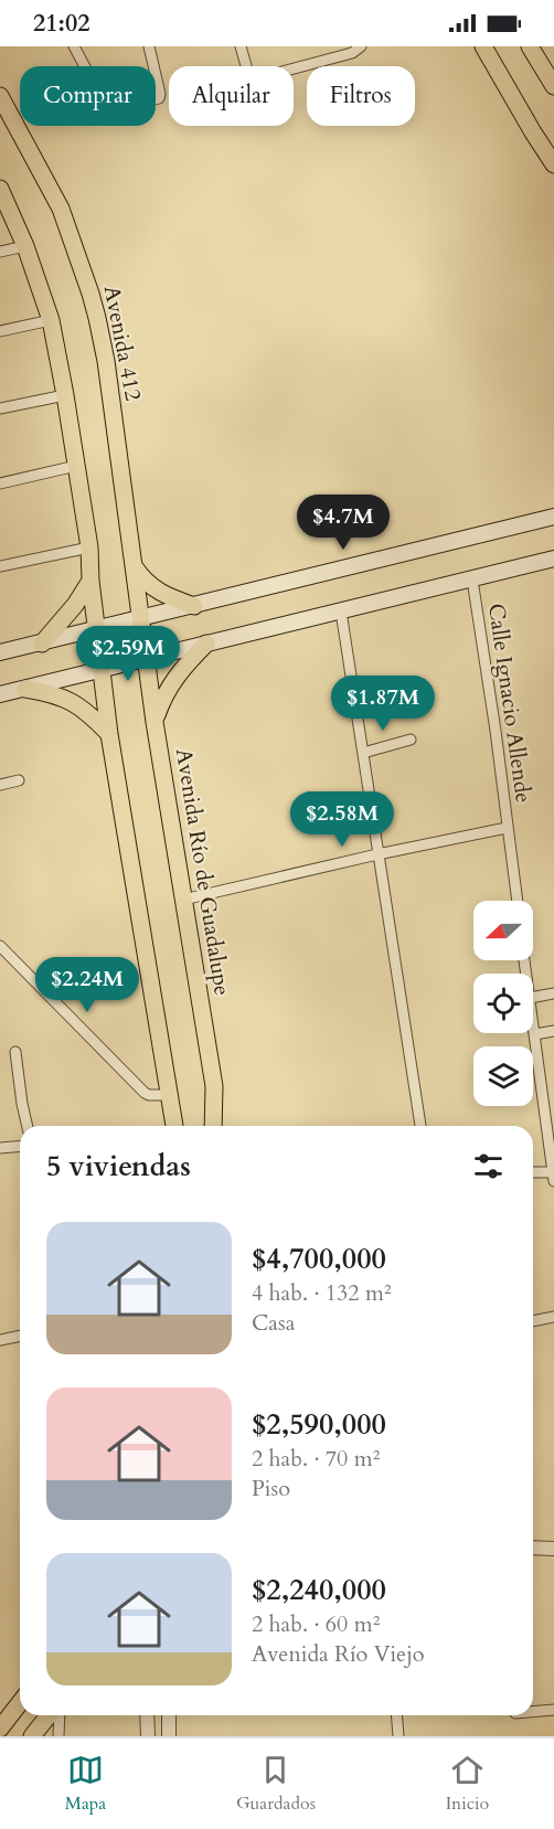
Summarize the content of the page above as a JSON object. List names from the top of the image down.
{
  "streets": {
    "main road": ["Avenida 412", "Avenida Río de Guadalupe"],
    "street": ["Calle Ignacio Allende"]
  },
  "crossings": [
    ["Avenida 412", "Avenida Río de Guadalupe"]
  ],
  "north": "left",
  "page": {
    "status": "21:02",
    "chip": ["Comprar", "Alquilar", "Filtros"],
    "price": [
      "$4.7M",
      "$2.59M",
      "$1.87M",
      "$2.58M",
      "$2.24M"
    ],
    "heading": "5 viviendas",
    "list": [
      {
        "name": "$4,700,000",
        "note": "4 hab. · 132 m² · Casa"
      },
      {
        "name": "$2,590,000",
        "note": "2 hab. · 70 m² · Piso"
      },
      {
        "name": "$2,240,000",
        "note": "2 hab. · 60 m² · Avenida Río Viejo"
      }
    ],
    "tabs": ["Mapa", "Guardados", "Inicio"]
  }
}
